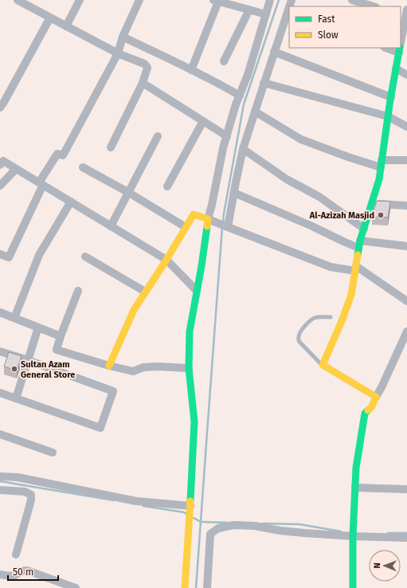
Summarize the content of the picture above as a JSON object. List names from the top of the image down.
{
  "places": ["Al-Azizah Masjid", "Sultan Azam General Store"],
  "legend": ["Fast", "Slow"],
  "scale_bar": "50 m",
  "north": "left"
}
